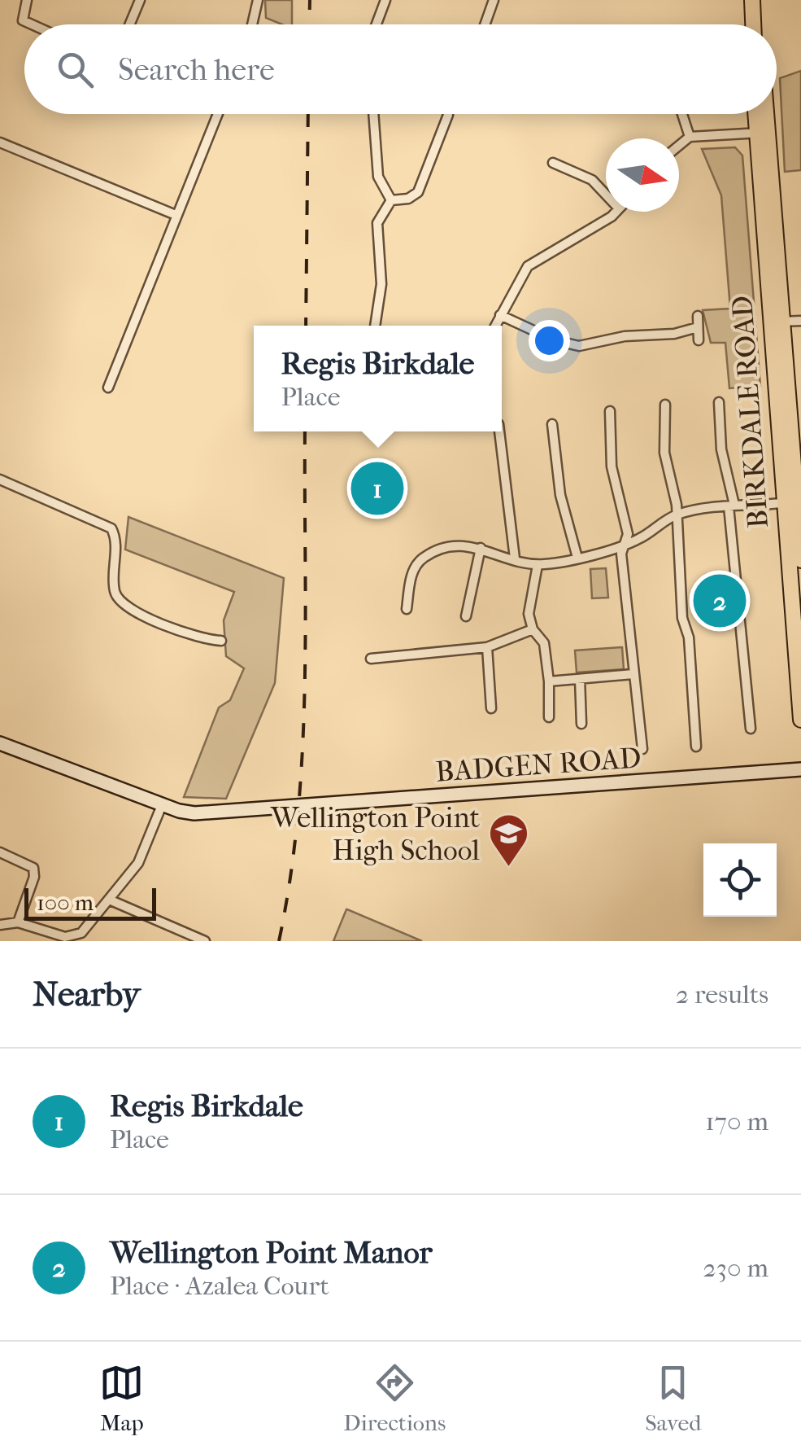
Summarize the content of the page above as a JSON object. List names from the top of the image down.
{
  "streets": {
    "main road": ["BIRKDALE ROAD"],
    "street": ["BADGEN ROAD"]
  },
  "places": {
    "school or university": ["Wellington Point High School"]
  },
  "scale_bar": "100 m",
  "north": "right",
  "page": {
    "search": "Search here",
    "popup": ["Regis Birkdale", "Place"],
    "pins": ["1", "2"],
    "scale": "100 m",
    "heading": ["Nearby", "2 results"],
    "list": [
      {
        "mark": "1",
        "name": "Regis Birkdale",
        "note": "Place",
        "value": "170 m"
      },
      {
        "mark": "2",
        "name": "Wellington Point Manor",
        "note": "Place · Azalea Court",
        "value": "230 m"
      }
    ],
    "nav": ["Map", "Directions", "Saved"]
  }
}
